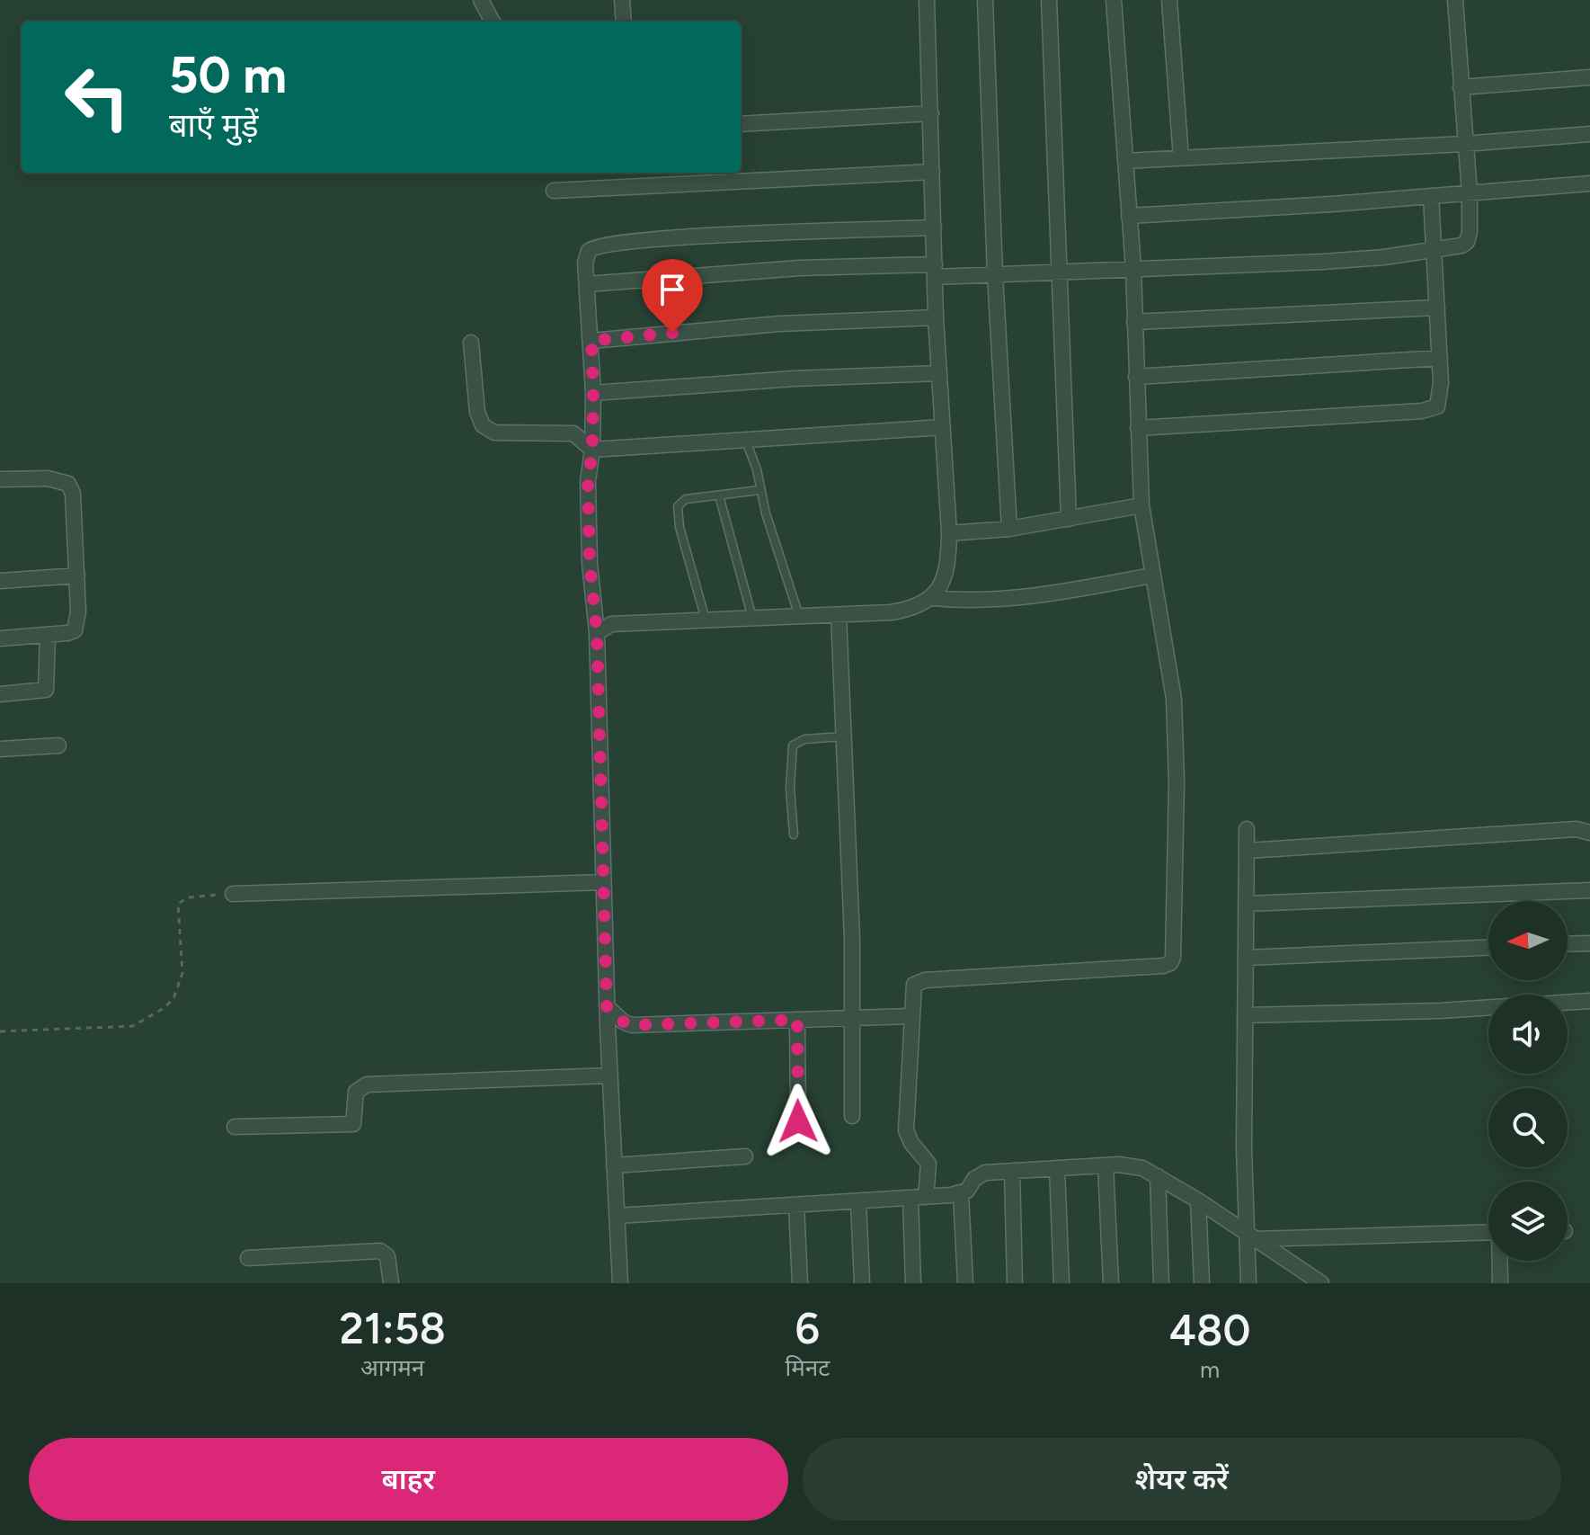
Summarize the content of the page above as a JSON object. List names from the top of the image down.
{
  "north": "left",
  "page": {
    "turn": ["50 m", "बाएँ मुड़ें"],
    "eta": [
      "21:58",
      "आगमन",
      "6",
      "मिनट",
      "480",
      "m"
    ],
    "buttons": ["बाहर", "शेयर करें"]
  }
}
